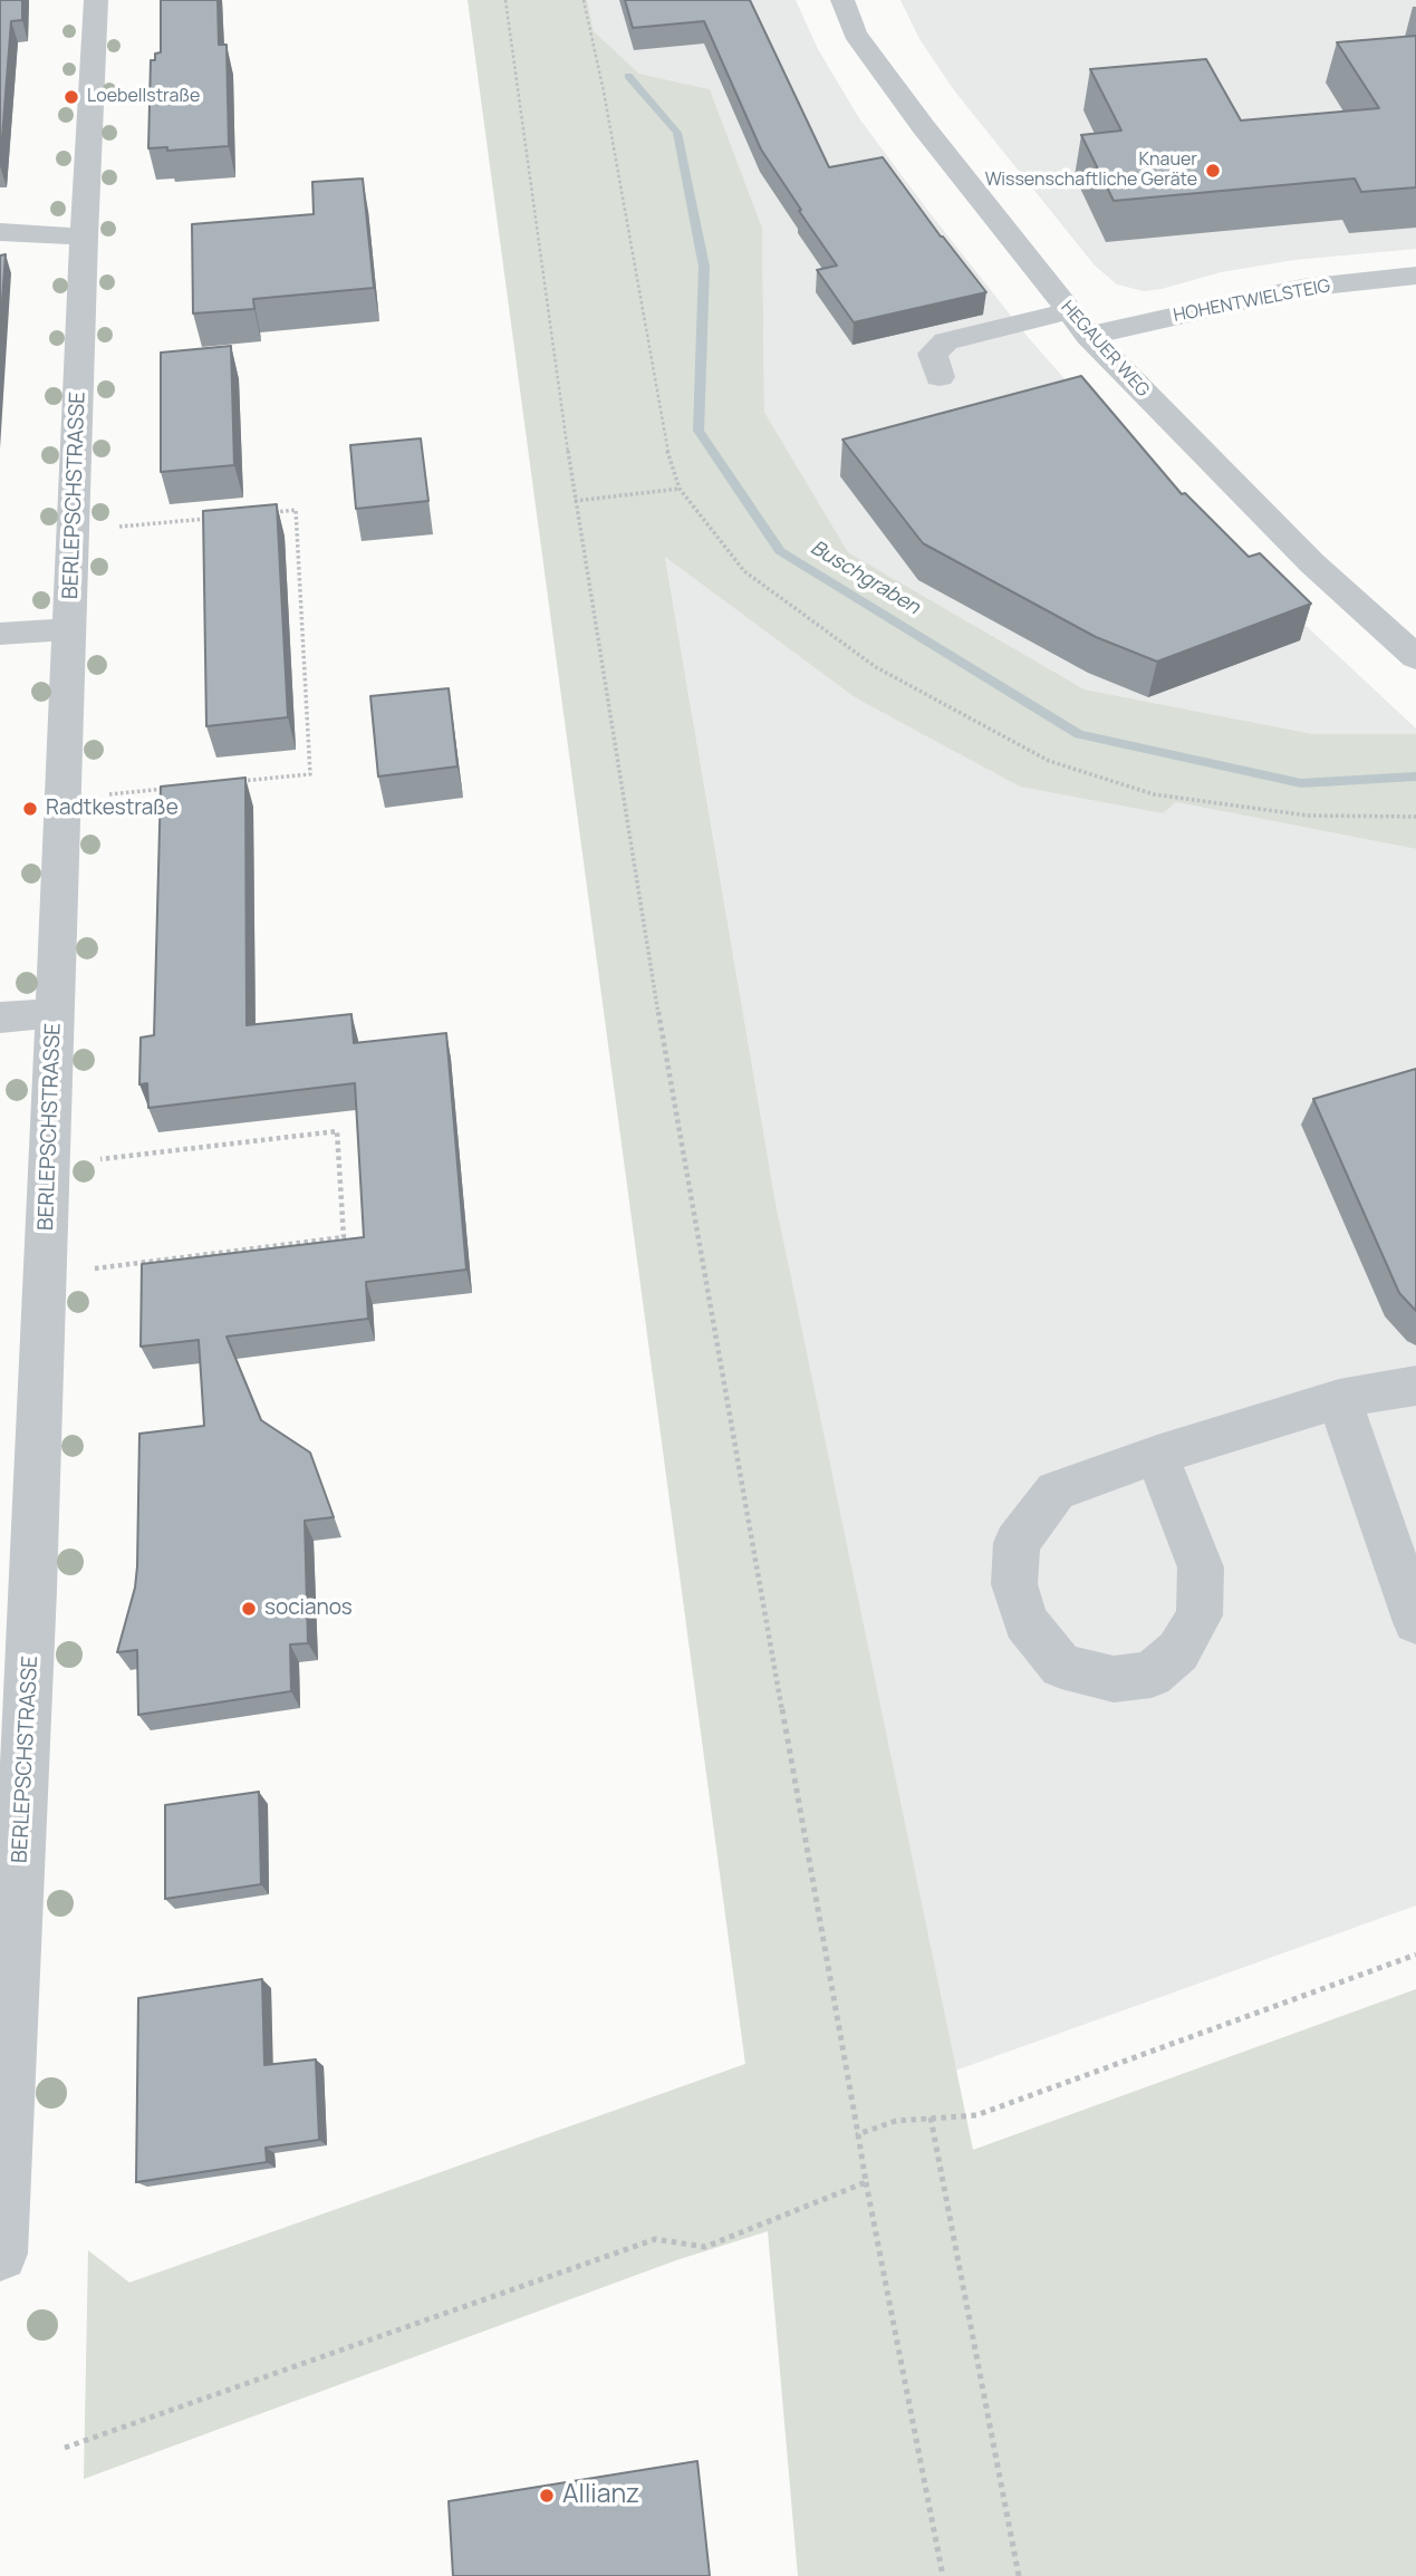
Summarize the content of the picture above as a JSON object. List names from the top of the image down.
{
  "streets": {
    "street": ["HOHENTWIELSTEIG", "HEGAUER WEG", "BERLEPSCHSTRASSE"]
  },
  "crossings": [
    ["HOHENTWIELSTEIG", "HEGAUER WEG"]
  ],
  "water": ["Buschgraben"],
  "places": [
    "Loebellstraße",
    "Knauer Wissenschaftliche Geräte",
    "Radtkestraße",
    "socianos",
    "Allianz"
  ]
}
